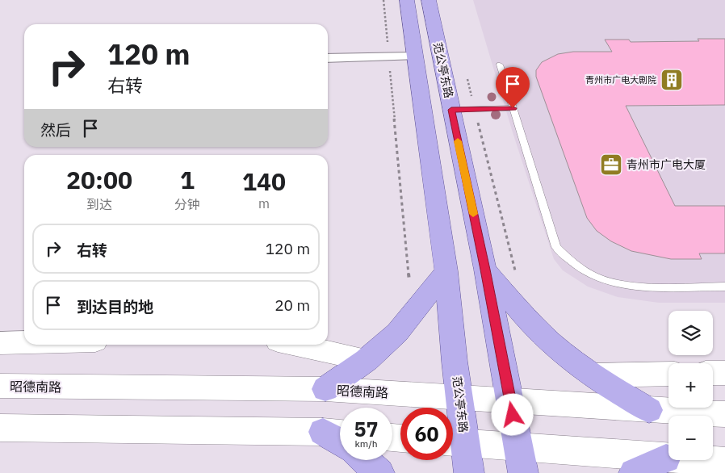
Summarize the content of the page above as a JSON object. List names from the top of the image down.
{
  "streets": {
    "main road": ["范公亭东路", "昭德南路"]
  },
  "crossings": [
    ["范公亭东路", "昭德南路"]
  ],
  "places": {
    "building": ["青州市广电大剧院"],
    "office": ["青州市广电大厦"]
  },
  "page": {
    "turn": ["120 m", "右转"],
    "then": "然后",
    "eta": [
      "20:00",
      "到达",
      "1",
      "分钟",
      "140",
      "m"
    ],
    "list": [
      {
        "name": "右转",
        "value": "120 m"
      },
      {
        "name": "到达目的地",
        "value": "20 m"
      }
    ],
    "map_buttons": ["+", "−"],
    "speed": "57 km/h",
    "limit": "60"
  }
}
